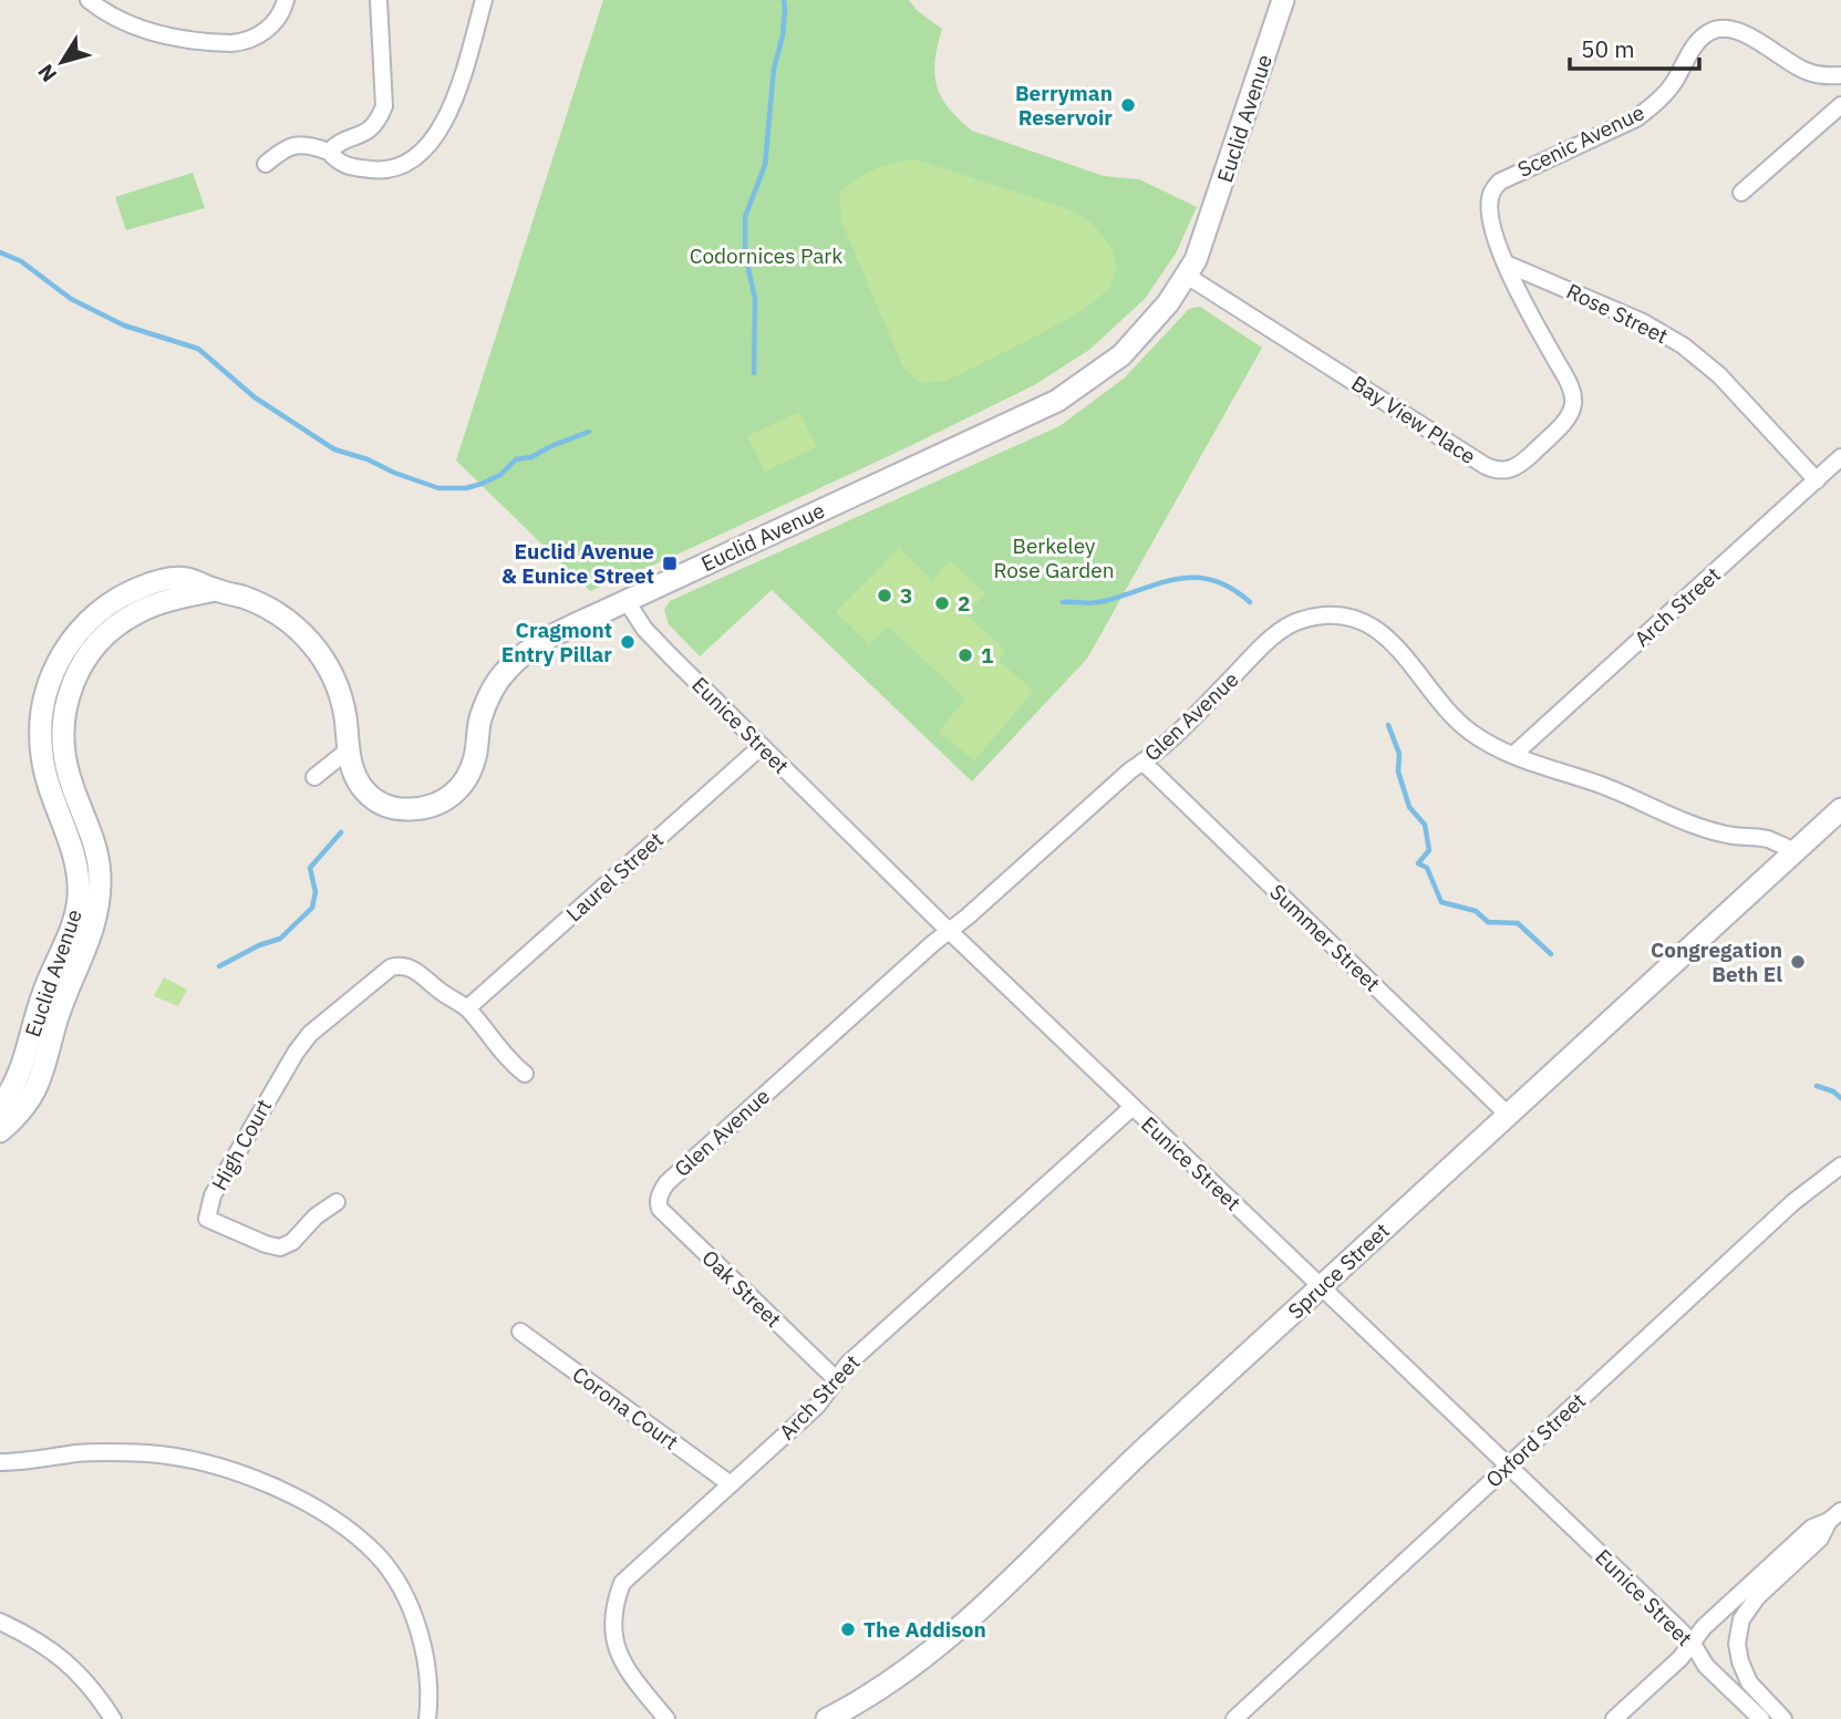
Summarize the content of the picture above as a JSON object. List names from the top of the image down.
{
  "streets": {
    "street": [
      "Euclid Avenue",
      "Scenic Avenue",
      "Rose Street",
      "Bay View Place",
      "Arch Street",
      "Glen Avenue",
      "Eunice Street",
      "Laurel Street",
      "Summer Street",
      "High Court",
      "Spruce Street",
      "Oak Street",
      "Corona Court",
      "Oxford Street"
    ]
  },
  "crossings": [
    ["Euclid Avenue", "Bay View Place"],
    ["Euclid Avenue", "Eunice Street"],
    ["Scenic Avenue", "Rose Street"],
    ["Scenic Avenue", "Bay View Place"],
    ["Rose Street", "Bay View Place"],
    ["Rose Street", "Arch Street"],
    ["Arch Street", "Glen Avenue"],
    ["Arch Street", "Eunice Street"],
    ["Arch Street", "Oak Street"],
    ["Arch Street", "Corona Court"],
    ["Glen Avenue", "Eunice Street"],
    ["Glen Avenue", "Summer Street"],
    ["Glen Avenue", "Spruce Street"],
    ["Glen Avenue", "Oak Street"],
    ["Eunice Street", "Laurel Street"],
    ["Eunice Street", "Spruce Street"],
    ["Eunice Street", "Oxford Street"],
    ["Laurel Street", "High Court"],
    ["Summer Street", "Spruce Street"]
  ],
  "parks": ["Codornices Park", "Berkeley Rose Garden"],
  "places": {
    "other": [
      "Berryman Reservoir",
      "3",
      "2",
      "Cragmont Entry Pillar",
      "1",
      "Congregation Beth El",
      "The Addison"
    ],
    "transit": ["Euclid Avenue & Eunice Street"]
  },
  "scale_bar": "50 m",
  "north": "bottom left"
}
